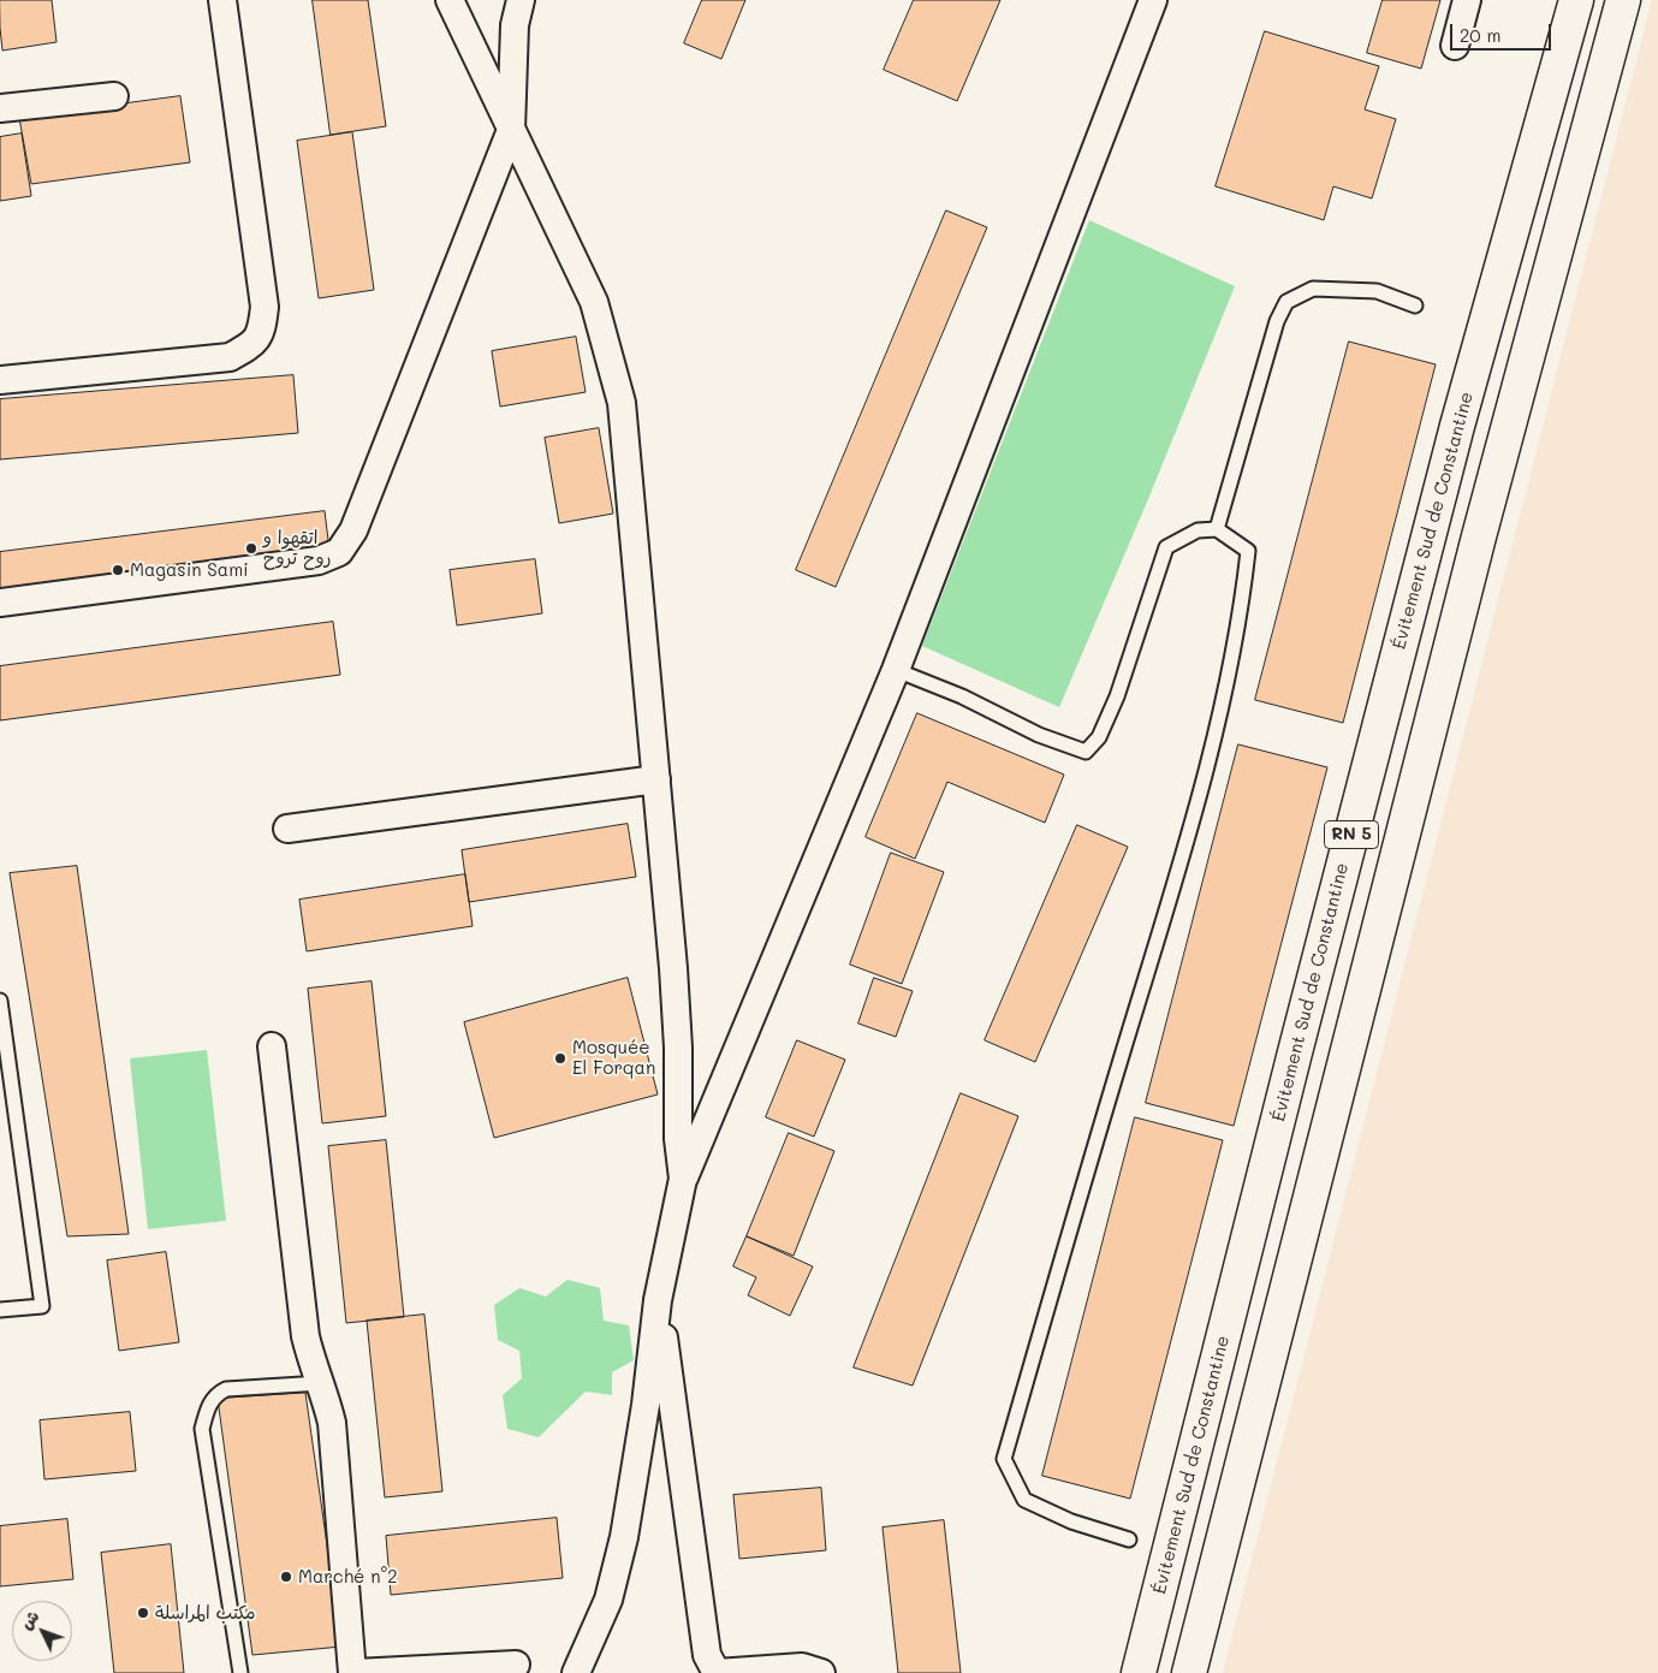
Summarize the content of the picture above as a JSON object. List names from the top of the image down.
{
  "streets": {
    "highway": ["Évitement Sud de Constantine", "RN 5"]
  },
  "places": [
    "اتقهوا و روح تروح",
    "Magasin Sami",
    "Mosquée El Forqan",
    "Marché n°2",
    "مكتب المراسلة"
  ],
  "scale_bar": "20 m",
  "north": "top left"
}
